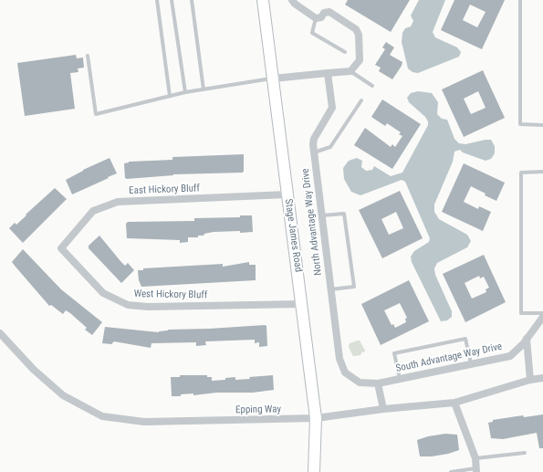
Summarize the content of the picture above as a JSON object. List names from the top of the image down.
{
  "streets": {
    "main road": ["Stage James Road"],
    "street": [
      "East Hickory Bluff",
      "North Advantage Way Drive",
      "West Hickory Bluff",
      "South Advantage Way Drive",
      "Epping Way"
    ]
  },
  "crossings": [
    ["East Hickory Bluff", "Stage James Road"],
    ["East Hickory Bluff", "West Hickory Bluff"],
    ["North Advantage Way Drive", "South Advantage Way Drive"],
    ["Stage James Road", "West Hickory Bluff"],
    ["Stage James Road", "Epping Way"]
  ]
}
